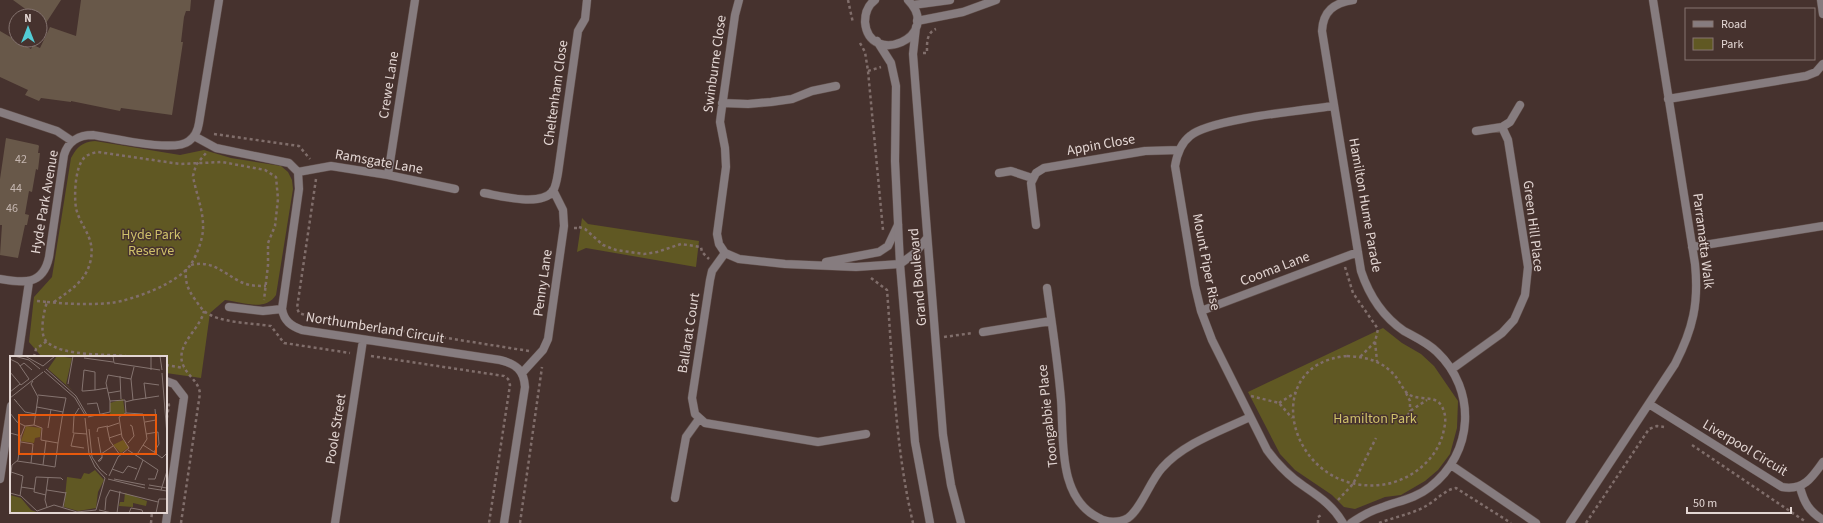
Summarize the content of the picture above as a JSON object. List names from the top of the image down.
{
  "streets": {
    "street": [
      "Swinburne Close",
      "Crewe Lane",
      "Cheltenham Close",
      "Appin Close",
      "Ramsgate Lane",
      "Hyde Park Avenue",
      "Hamilton Hume Parade",
      "Green Hill Place",
      "Parramatta Walk",
      "Mount Piper Rise",
      "Cooma Lane",
      "Grand Boulevard",
      "Penny Lane",
      "Northumberland Circuit",
      "Ballarat Court",
      "Toongabbie Place",
      "Poole Street",
      "Liverpool Circuit"
    ]
  },
  "crossings": [
    ["Swinburne Close", "Ballarat Court"],
    ["Crewe Lane", "Ramsgate Lane"],
    ["Cheltenham Close", "Penny Lane"],
    ["Appin Close", "Mount Piper Rise"],
    ["Hamilton Hume Parade", "Green Hill Place"],
    ["Hamilton Hume Parade", "Mount Piper Rise"],
    ["Hamilton Hume Parade", "Cooma Lane"],
    ["Parramatta Walk", "Liverpool Circuit"],
    ["Mount Piper Rise", "Cooma Lane"],
    ["Mount Piper Rise", "Toongabbie Place"],
    ["Penny Lane", "Northumberland Circuit"],
    ["Northumberland Circuit", "Poole Street"]
  ],
  "parks": ["Hyde Park Reserve", "Hamilton Park"],
  "house_numbers": ["42", "44", "46"],
  "legend": ["Road", "Park"],
  "scale_bar": "50 m",
  "north": "top"
}
